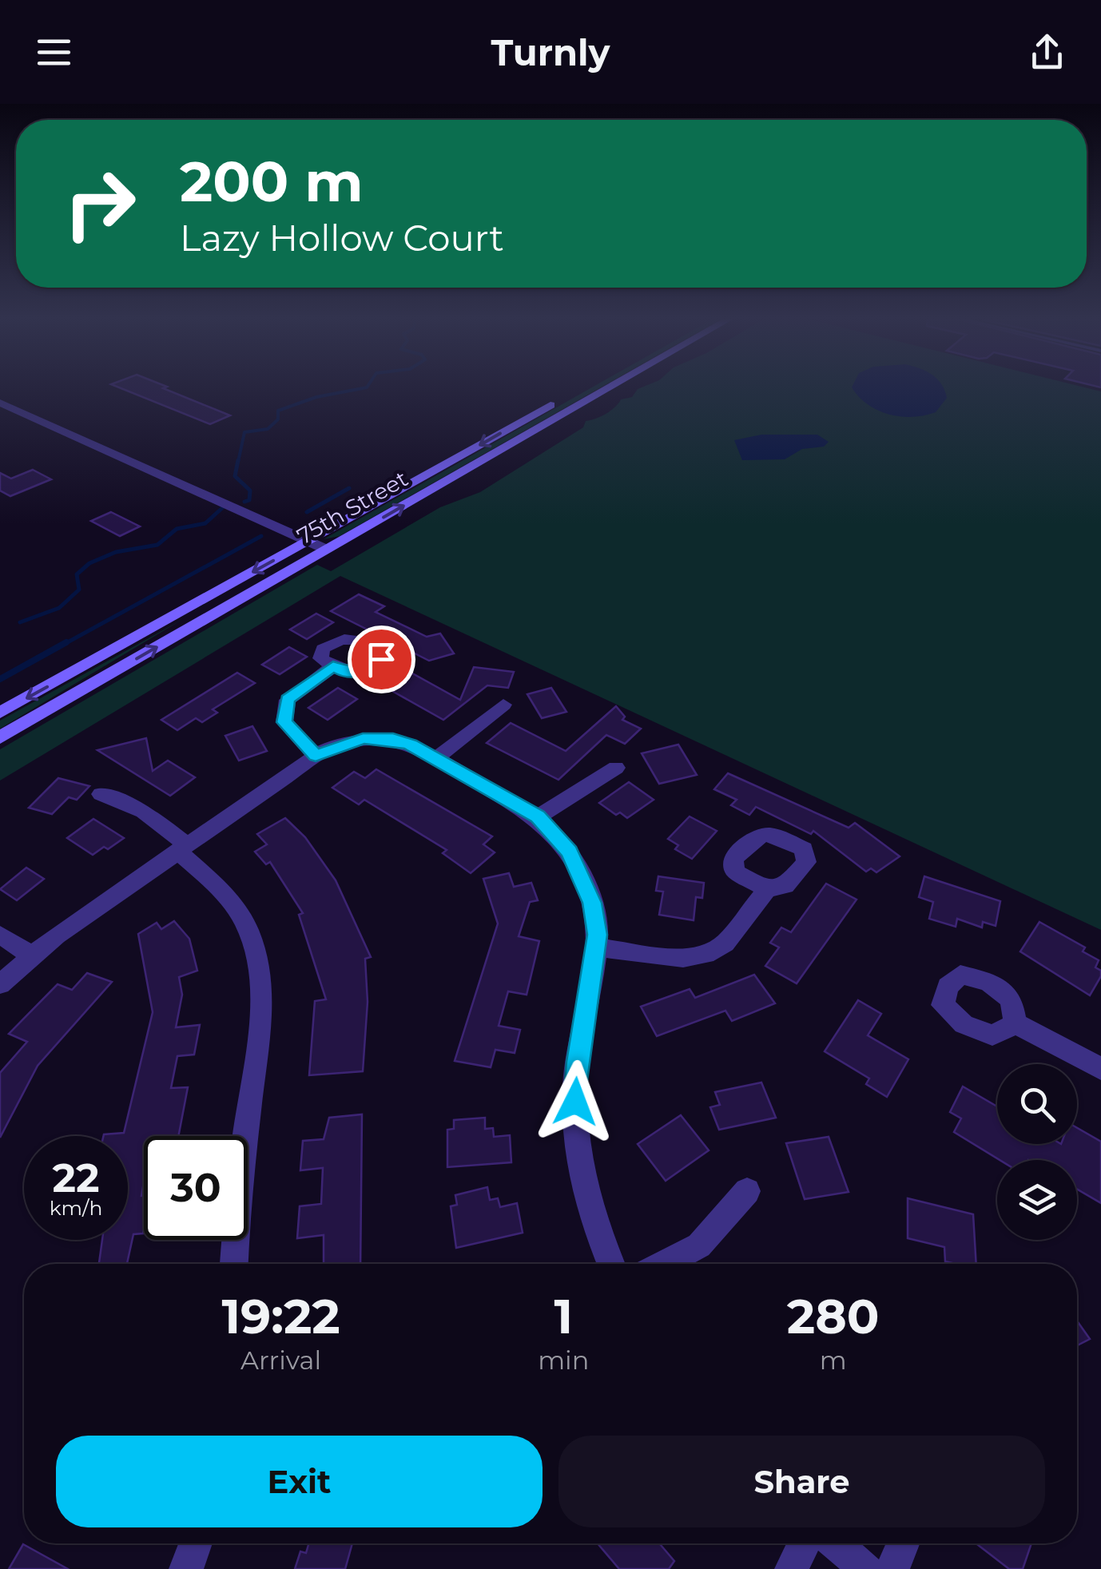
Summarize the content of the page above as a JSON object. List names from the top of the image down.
{
  "streets": {
    "main road": ["75th Street"]
  },
  "page": {
    "header": "Turnly",
    "turn": ["200 m", "Lazy Hollow Court"],
    "speed": "22 km/h",
    "limit": "30",
    "eta": [
      "19:22",
      "Arrival",
      "1",
      "min",
      "280",
      "m"
    ],
    "buttons": ["Exit", "Share"]
  }
}
